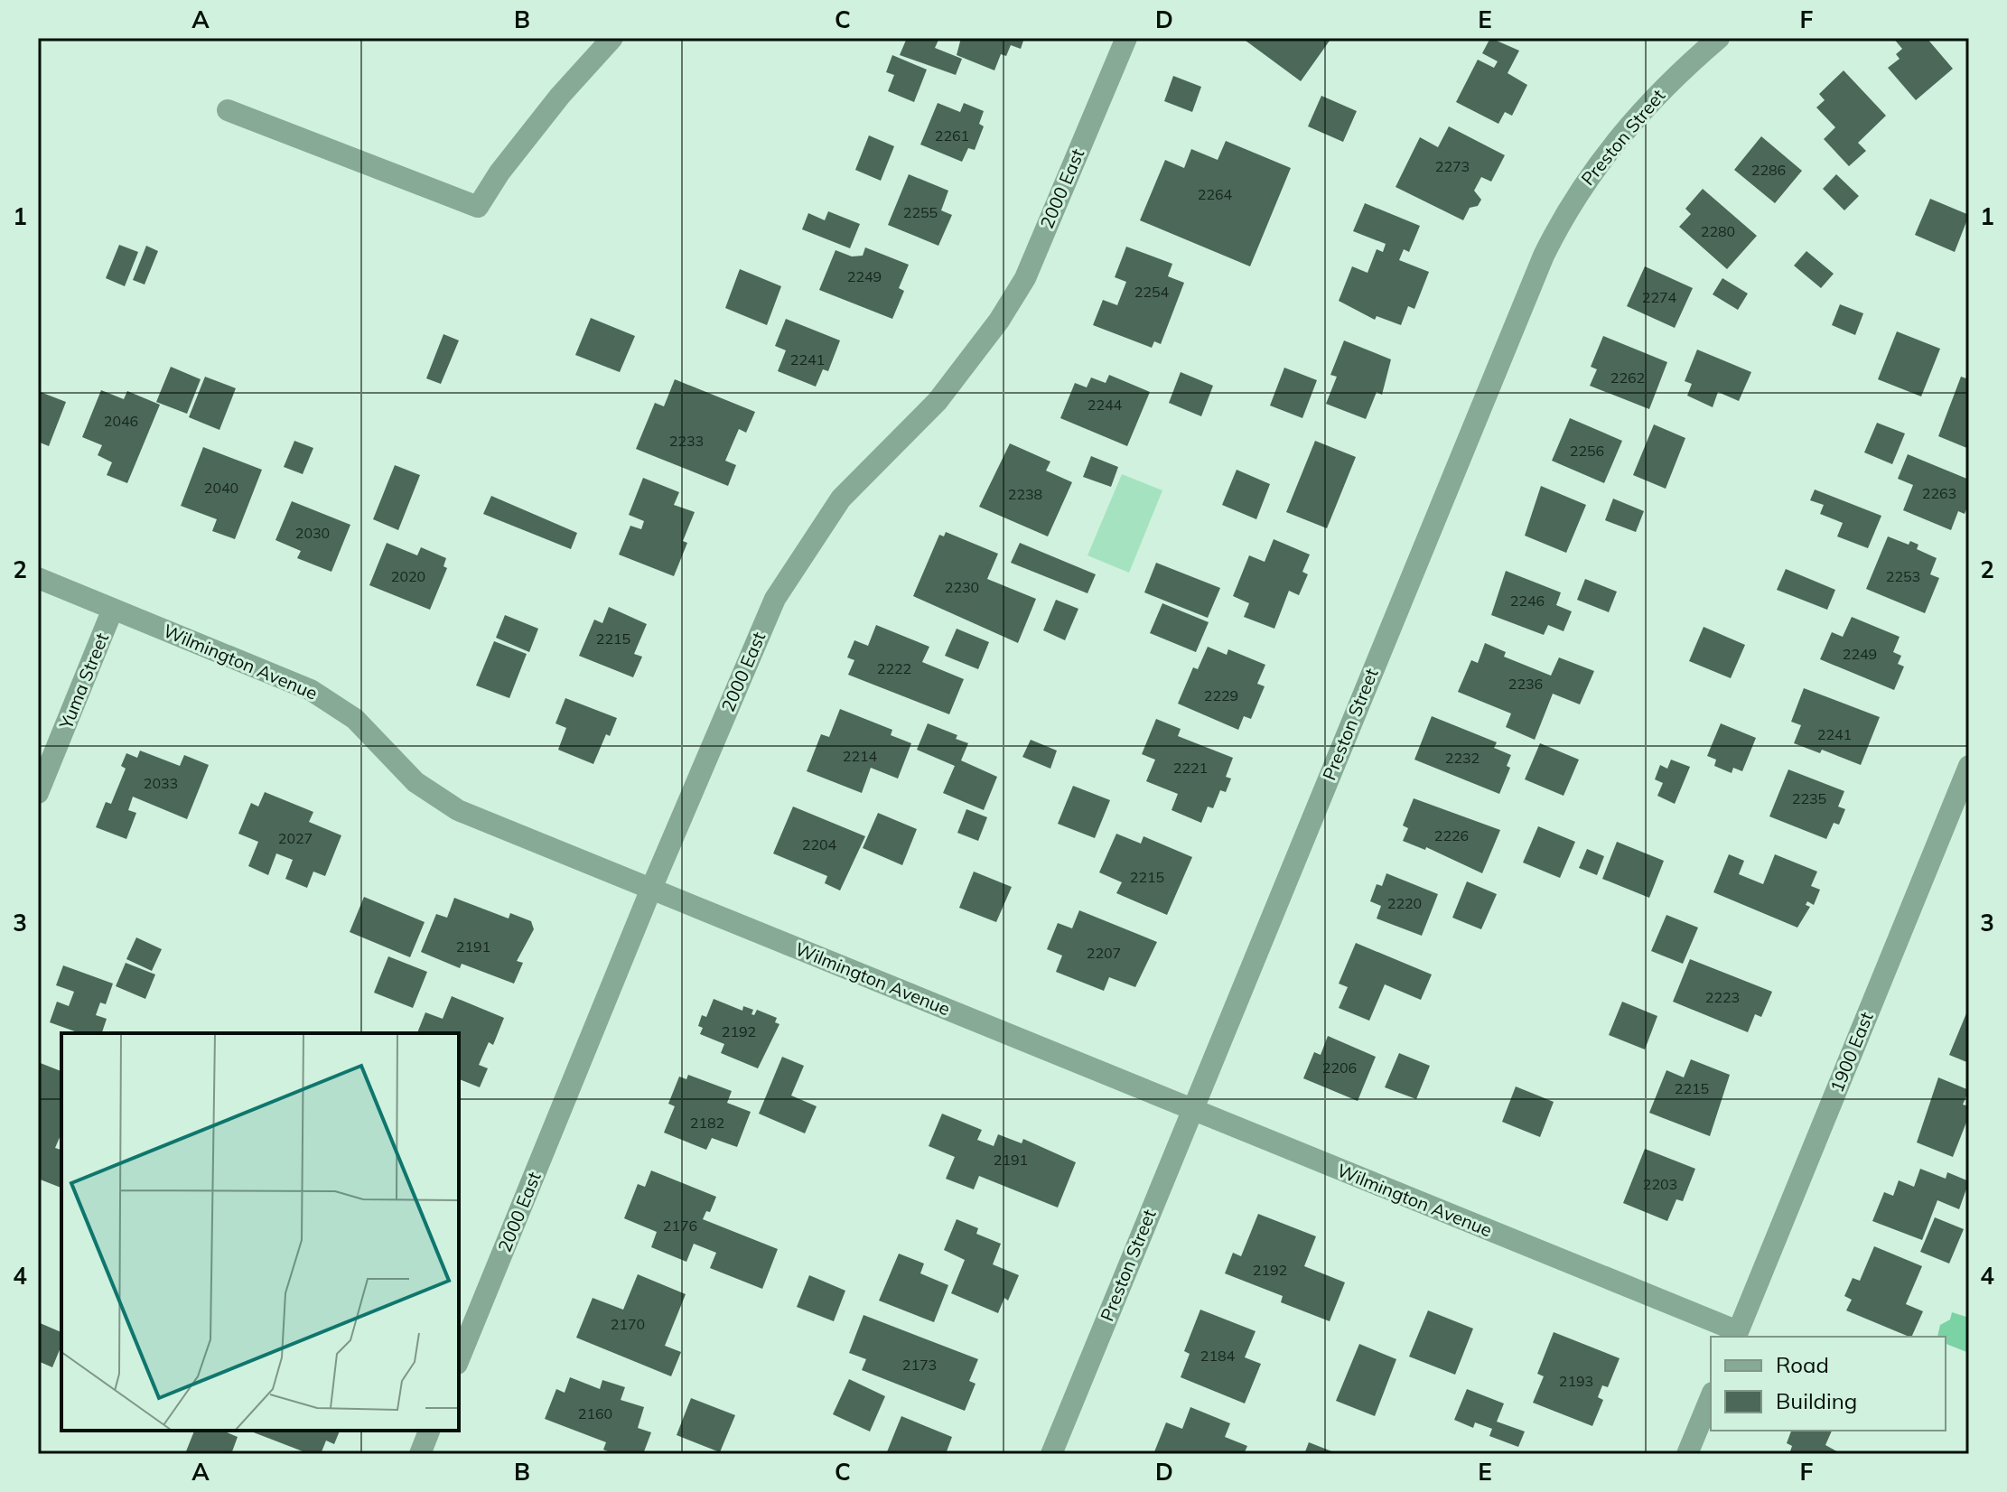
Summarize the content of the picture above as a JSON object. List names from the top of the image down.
{
  "streets": {
    "street": [
      "Preston Street",
      "2000 East",
      "Wilmington Avenue",
      "Yuma Street",
      "1900 East"
    ]
  },
  "crossings": [
    ["Preston Street", "Wilmington Avenue"],
    ["2000 East", "Wilmington Avenue"],
    ["Wilmington Avenue", "Yuma Street"],
    ["Wilmington Avenue", "1900 East"]
  ],
  "house_numbers": [
    "2261",
    "2273",
    "2286",
    "2264",
    "2255",
    "2280",
    "2249",
    "2254",
    "2274",
    "2241",
    "2262",
    "2244",
    "2046",
    "2233",
    "2256",
    "2040",
    "2263",
    "2238",
    "2030",
    "2020",
    "2253",
    "2230",
    "2246",
    "2215",
    "2249",
    "2222",
    "2236",
    "2229",
    "2241",
    "2214",
    "2232",
    "2221",
    "2033",
    "2235",
    "2226",
    "2027",
    "2204",
    "2215",
    "2220",
    "2191",
    "2207",
    "2223",
    "2192",
    "2206",
    "2215",
    "2182",
    "2191",
    "2203",
    "2176",
    "2192",
    "2170",
    "2184",
    "2173",
    "2193",
    "2160"
  ],
  "legend": ["Road", "Building"],
  "grid": {
    "columns": [
      "A",
      "B",
      "C",
      "D",
      "E",
      "F"
    ],
    "rows": [
      "1",
      "2",
      "3",
      "4"
    ]
  }
}
